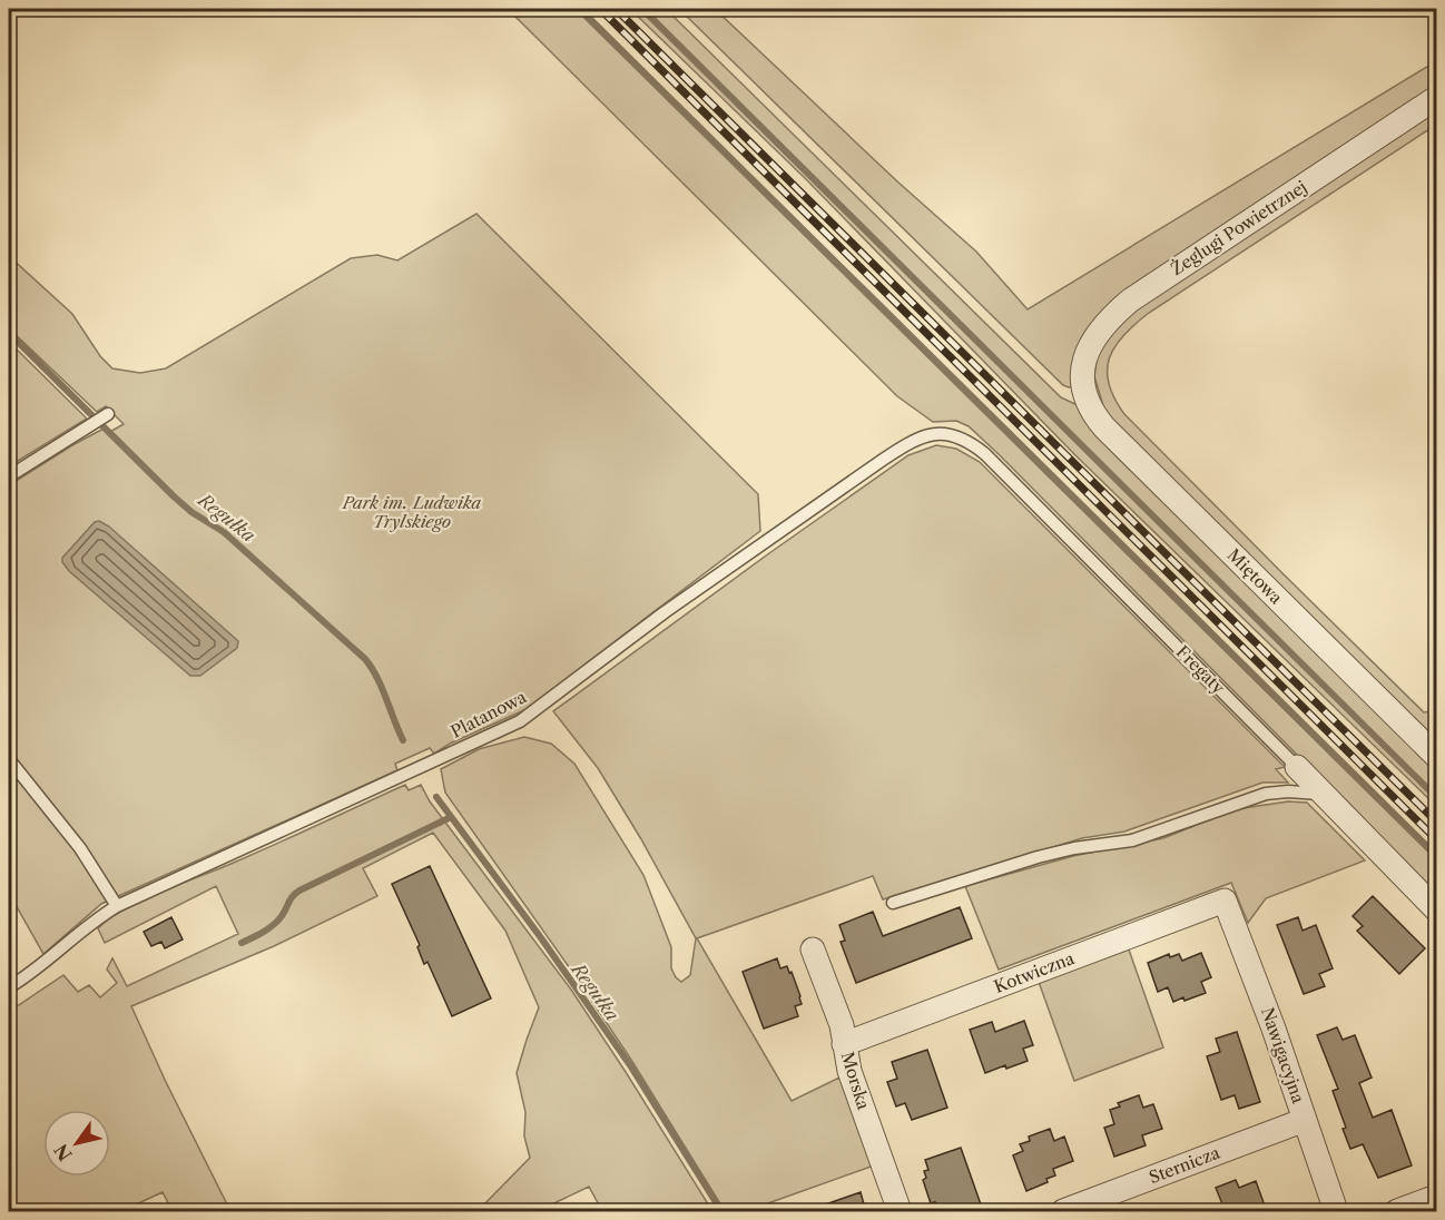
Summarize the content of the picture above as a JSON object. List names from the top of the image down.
{
  "streets": {
    "street": [
      "Żeglugi Powietrznej",
      "Miętowa",
      "Fregaty",
      "Kotwiczna",
      "Nawigacyjna",
      "Morska",
      "Sternicza"
    ],
    "lane": ["Platanowa"]
  },
  "crossings": [
    ["Żeglugi Powietrznej", "Miętowa"],
    ["Fregaty", "Platanowa"],
    ["Kotwiczna", "Nawigacyjna"],
    ["Kotwiczna", "Morska"],
    ["Nawigacyjna", "Sternicza"]
  ],
  "water": ["Regułka"],
  "parks": ["Park im. Ludwika Trylskiego"],
  "north": "bottom left"
}
